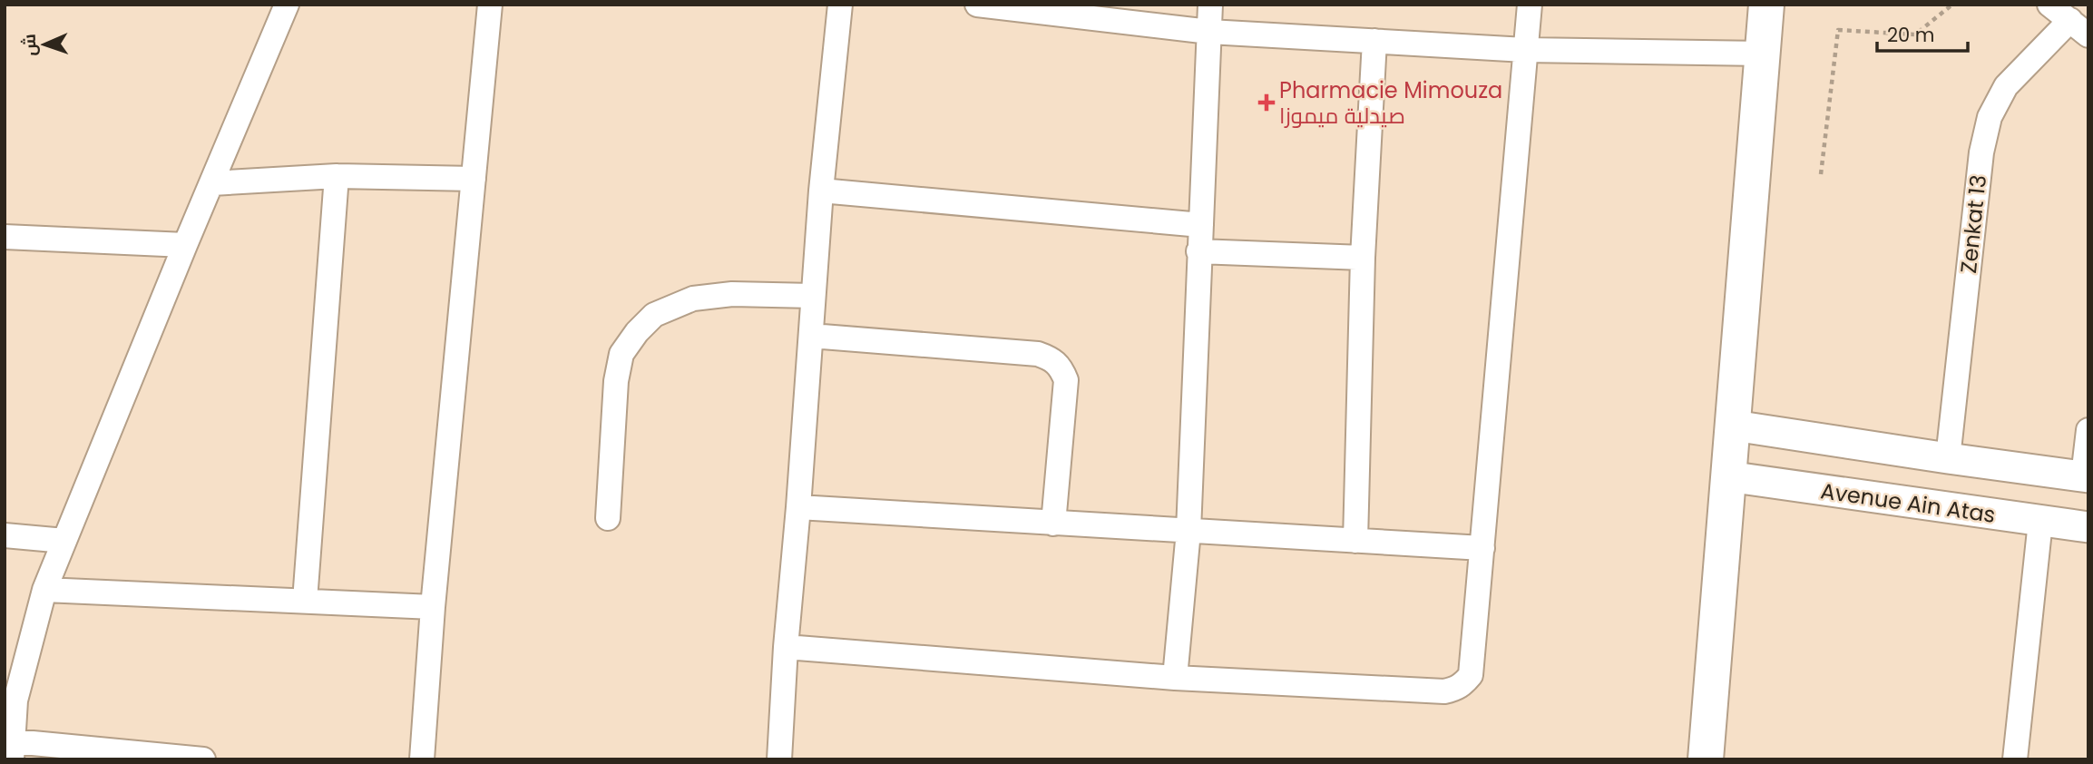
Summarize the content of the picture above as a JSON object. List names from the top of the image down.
{
  "streets": {
    "street": ["Zenkat 13", "Avenue Ain Atas"]
  },
  "places": {
    "health": ["Pharmacie Mimouza صيدلية ميموزا"]
  },
  "scale_bar": "20 m",
  "north": "left"
}
